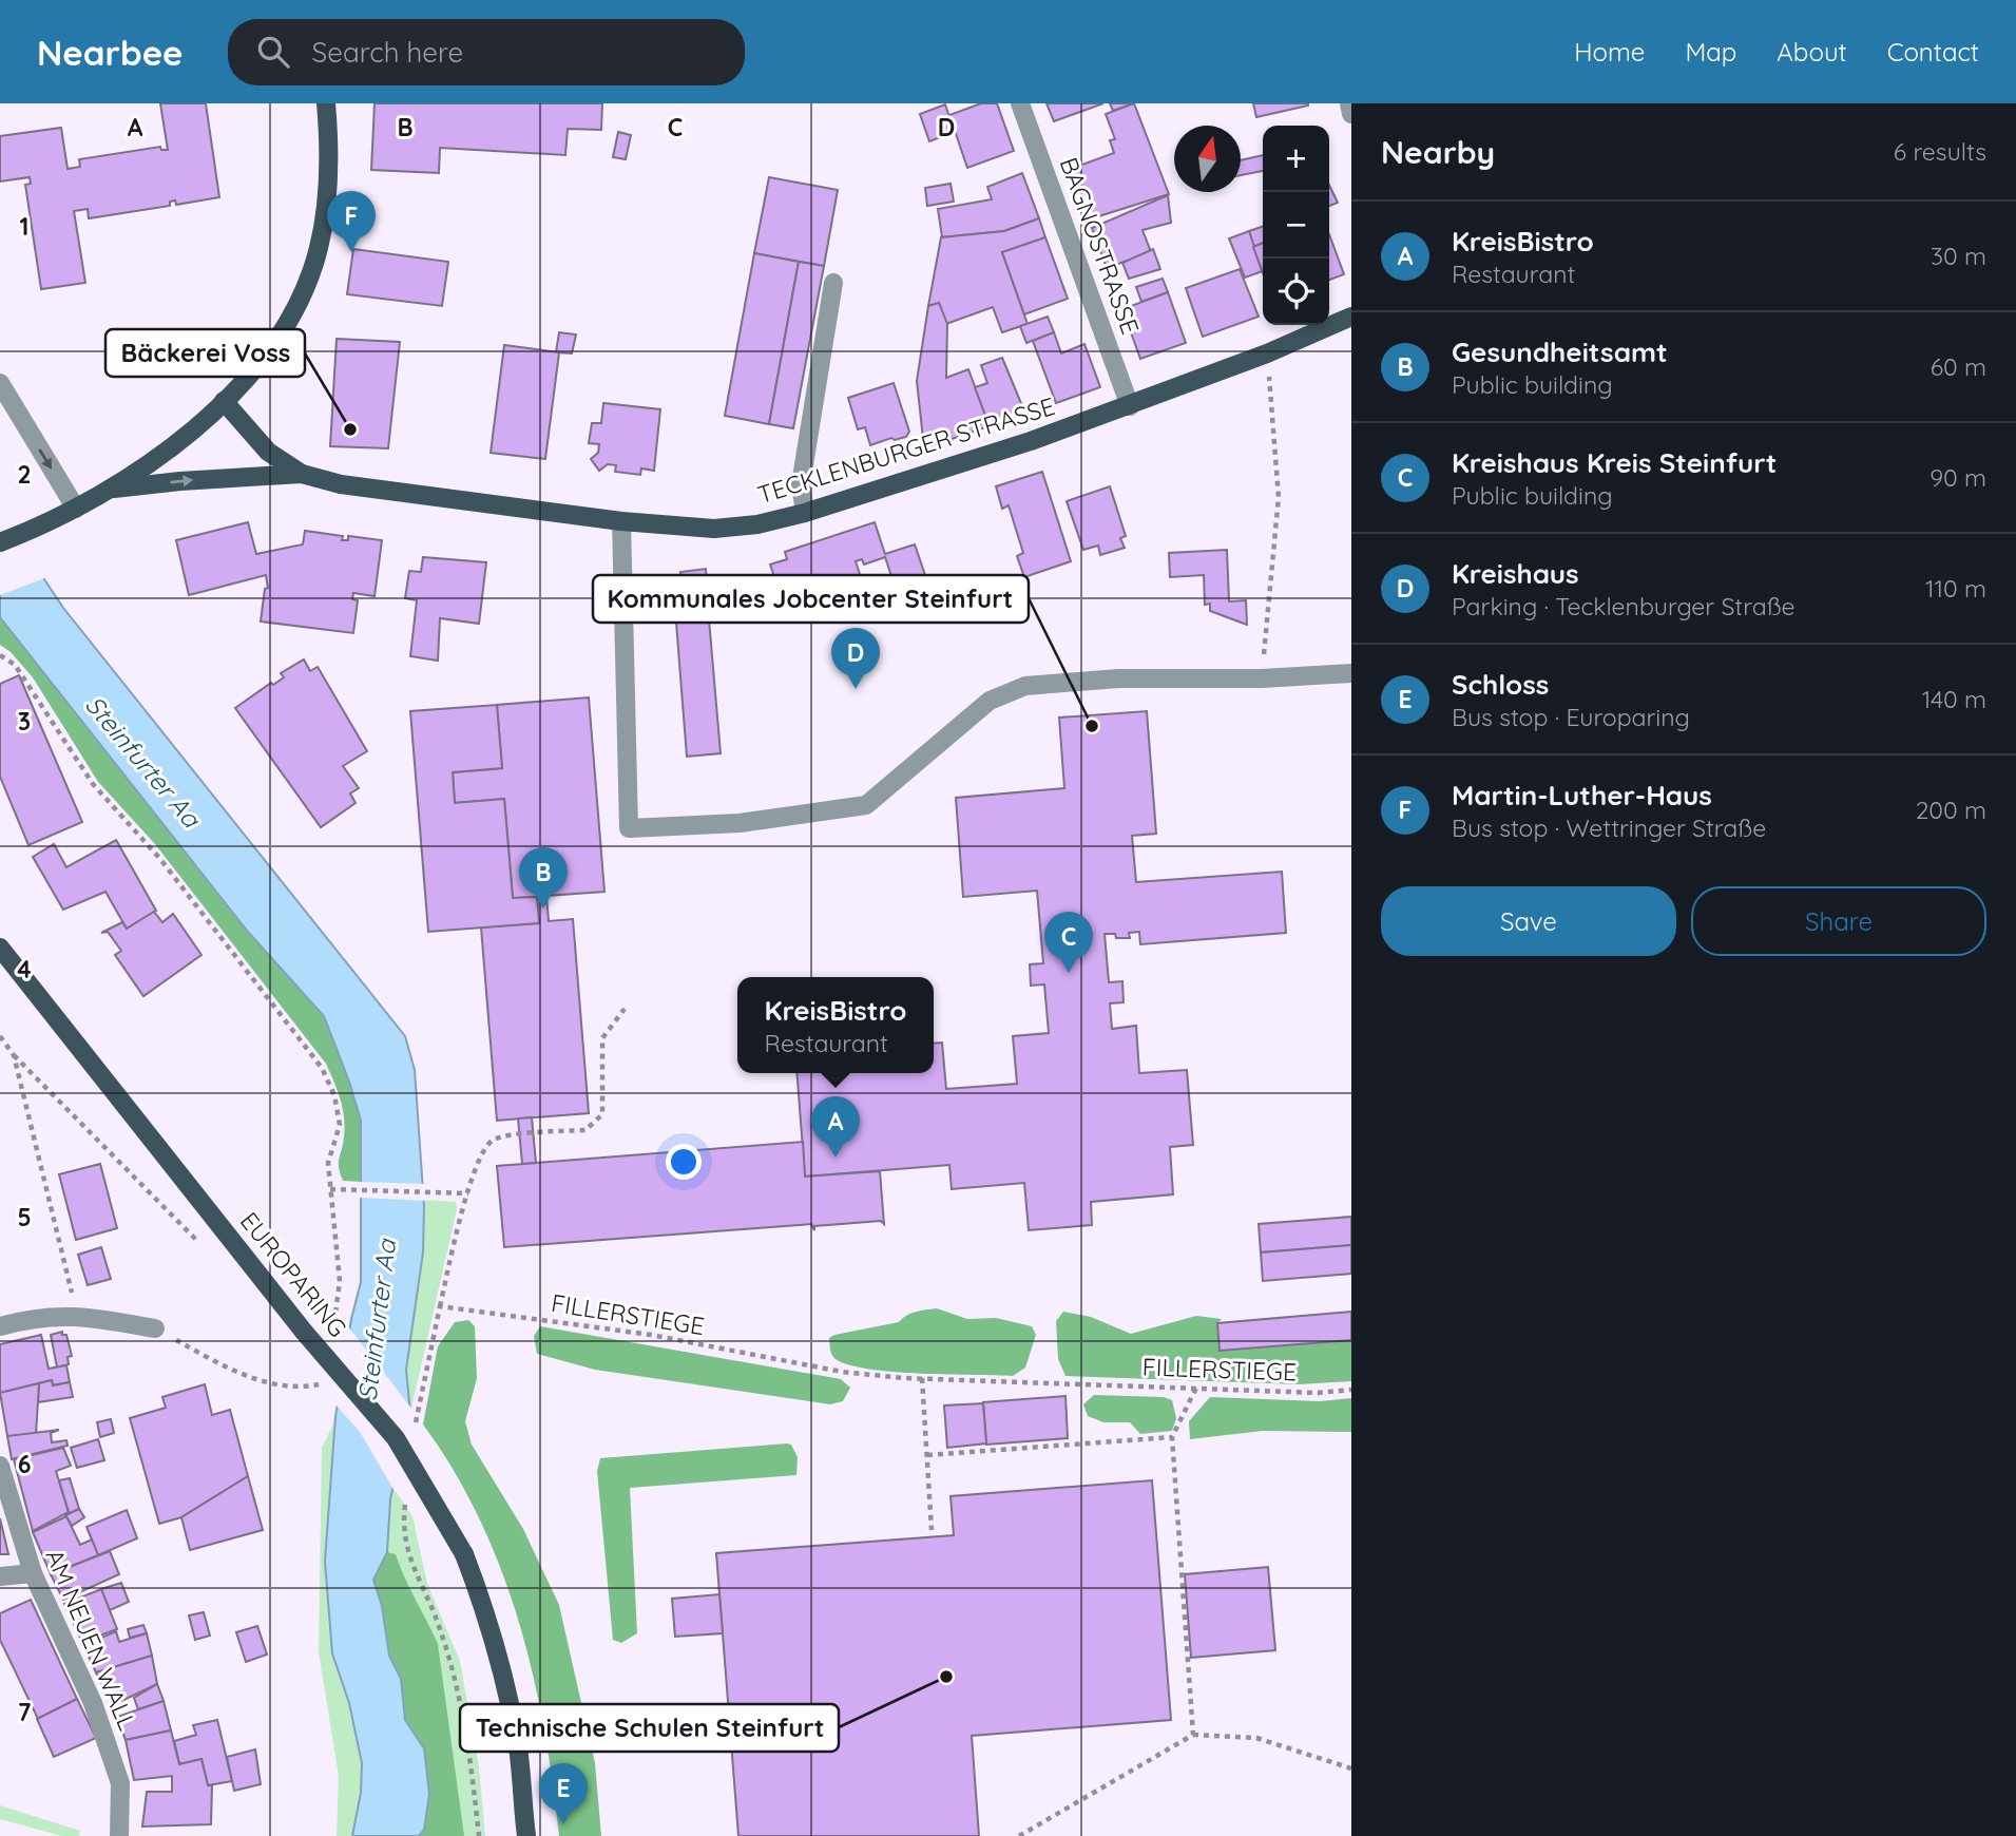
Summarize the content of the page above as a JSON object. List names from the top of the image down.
{
  "streets": {
    "main road": ["TECKLENBURGER STRASSE", "EUROPARING"],
    "street": ["BAGNOSTRASSE", "AM NEUEN WALL"],
    "path": ["FILLERSTIEGE"]
  },
  "crossings": [
    ["BAGNOSTRASSE", "TECKLENBURGER STRASSE"]
  ],
  "water": ["Steinfurter Aa"],
  "places": ["Bäckerei Voss", "Kommunales Jobcenter Steinfurt", "Technische Schulen Steinfurt"],
  "north": "top",
  "page": {
    "header": "Nearbee",
    "search": "Search here",
    "nav": [
      "Home",
      "Map",
      "About",
      "Contact"
    ],
    "heading": ["Nearby", "6 results"],
    "map_buttons": ["+", "−"],
    "pins": [
      "F",
      "D",
      "B",
      "C",
      "A",
      "E"
    ],
    "list": [
      {
        "mark": "A",
        "name": "KreisBistro",
        "note": "Restaurant",
        "value": "30 m"
      },
      {
        "mark": "B",
        "name": "Gesundheitsamt",
        "note": "Public building",
        "value": "60 m"
      },
      {
        "mark": "C",
        "name": "Kreishaus Kreis Steinfurt",
        "note": "Public building",
        "value": "90 m"
      },
      {
        "mark": "D",
        "name": "Kreishaus",
        "note": "Parking · Tecklenburger Straße",
        "value": "110 m"
      },
      {
        "mark": "E",
        "name": "Schloss",
        "note": "Bus stop · Europaring",
        "value": "140 m"
      },
      {
        "mark": "F",
        "name": "Martin-Luther-Haus",
        "note": "Bus stop · Wettringer Straße",
        "value": "200 m"
      }
    ],
    "buttons": ["Save", "Share"],
    "popup": ["KreisBistro", "Restaurant"]
  },
  "grid": {
    "columns": [
      "A",
      "B",
      "C",
      "D"
    ],
    "rows": [
      "1",
      "2",
      "3",
      "4",
      "5",
      "6",
      "7"
    ]
  }
}
